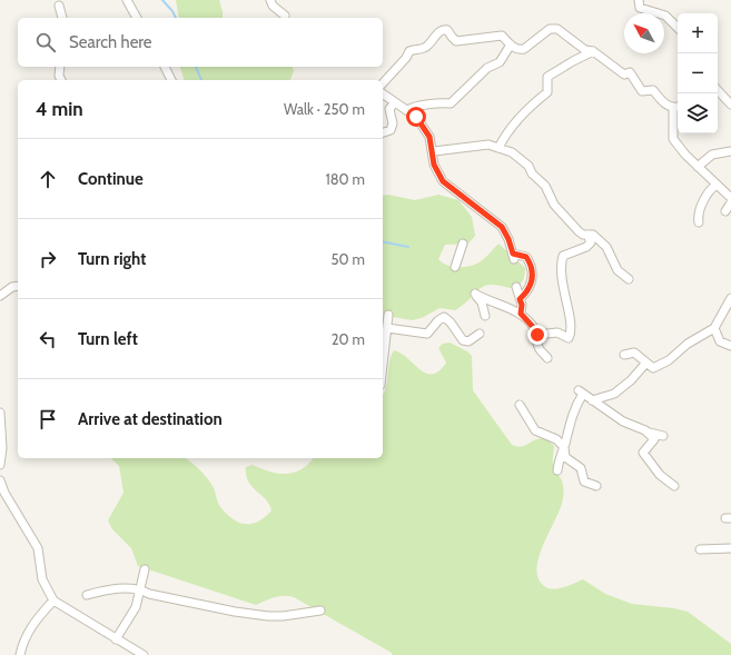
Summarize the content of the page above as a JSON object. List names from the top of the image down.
{
  "north": "top left",
  "page": {
    "map_buttons": ["+", "−"],
    "search": "Search here",
    "heading": ["4 min", "Walk · 250 m"],
    "list": [
      ["Continue", "180 m"],
      ["Turn right", "50 m"],
      ["Turn left", "20 m"],
      "Arrive at destination"
    ]
  }
}
